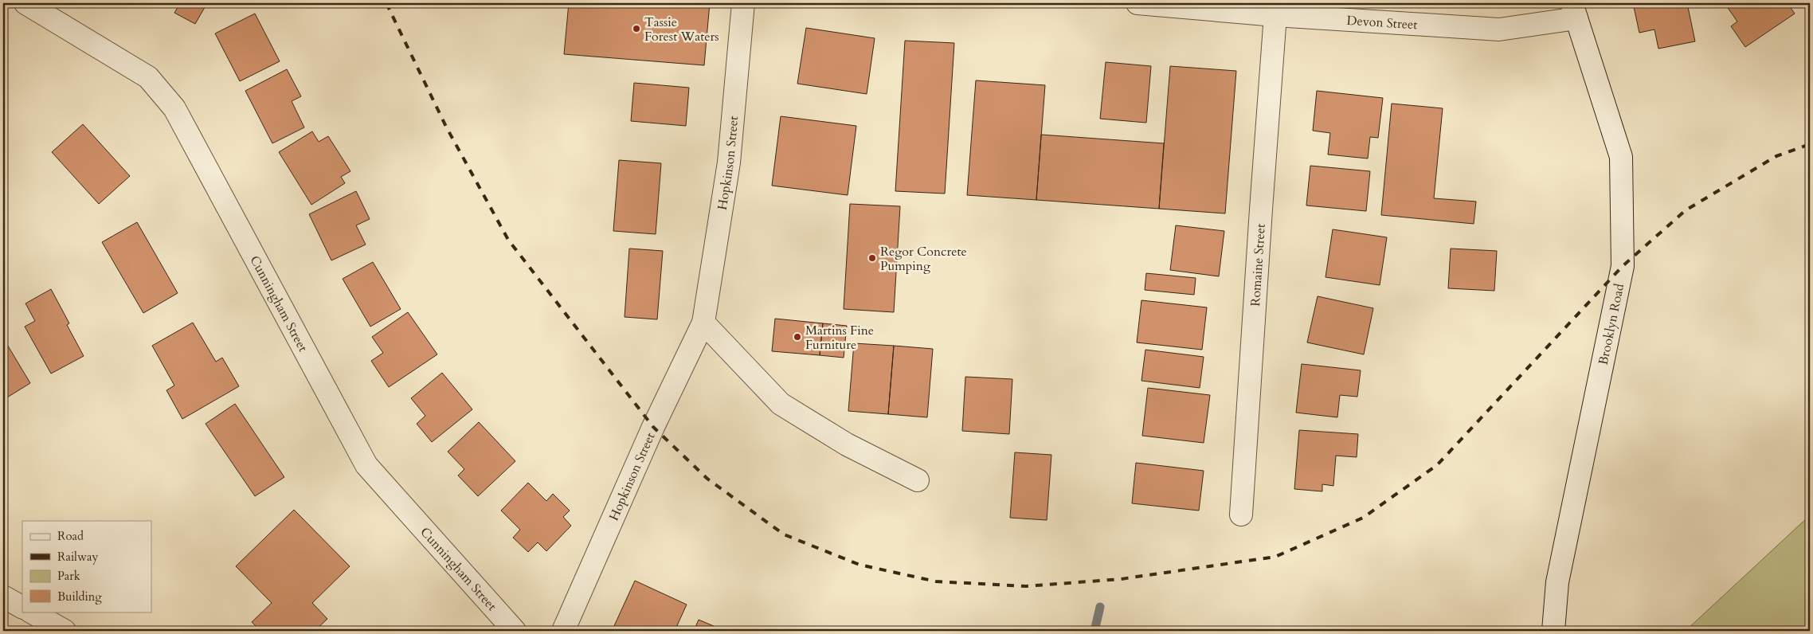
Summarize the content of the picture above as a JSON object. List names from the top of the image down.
{
  "streets": {
    "street": [
      "Devon Street",
      "Hopkinson Street",
      "Romaine Street",
      "Cunningham Street",
      "Brooklyn Road"
    ]
  },
  "crossings": [
    ["Devon Street", "Romaine Street"],
    ["Devon Street", "Brooklyn Road"]
  ],
  "places": ["Tassie Forest Waters", "Regor Concrete Pumping", "Martins Fine Furniture"],
  "legend": [
    "Road",
    "Railway",
    "Park",
    "Building"
  ]
}
